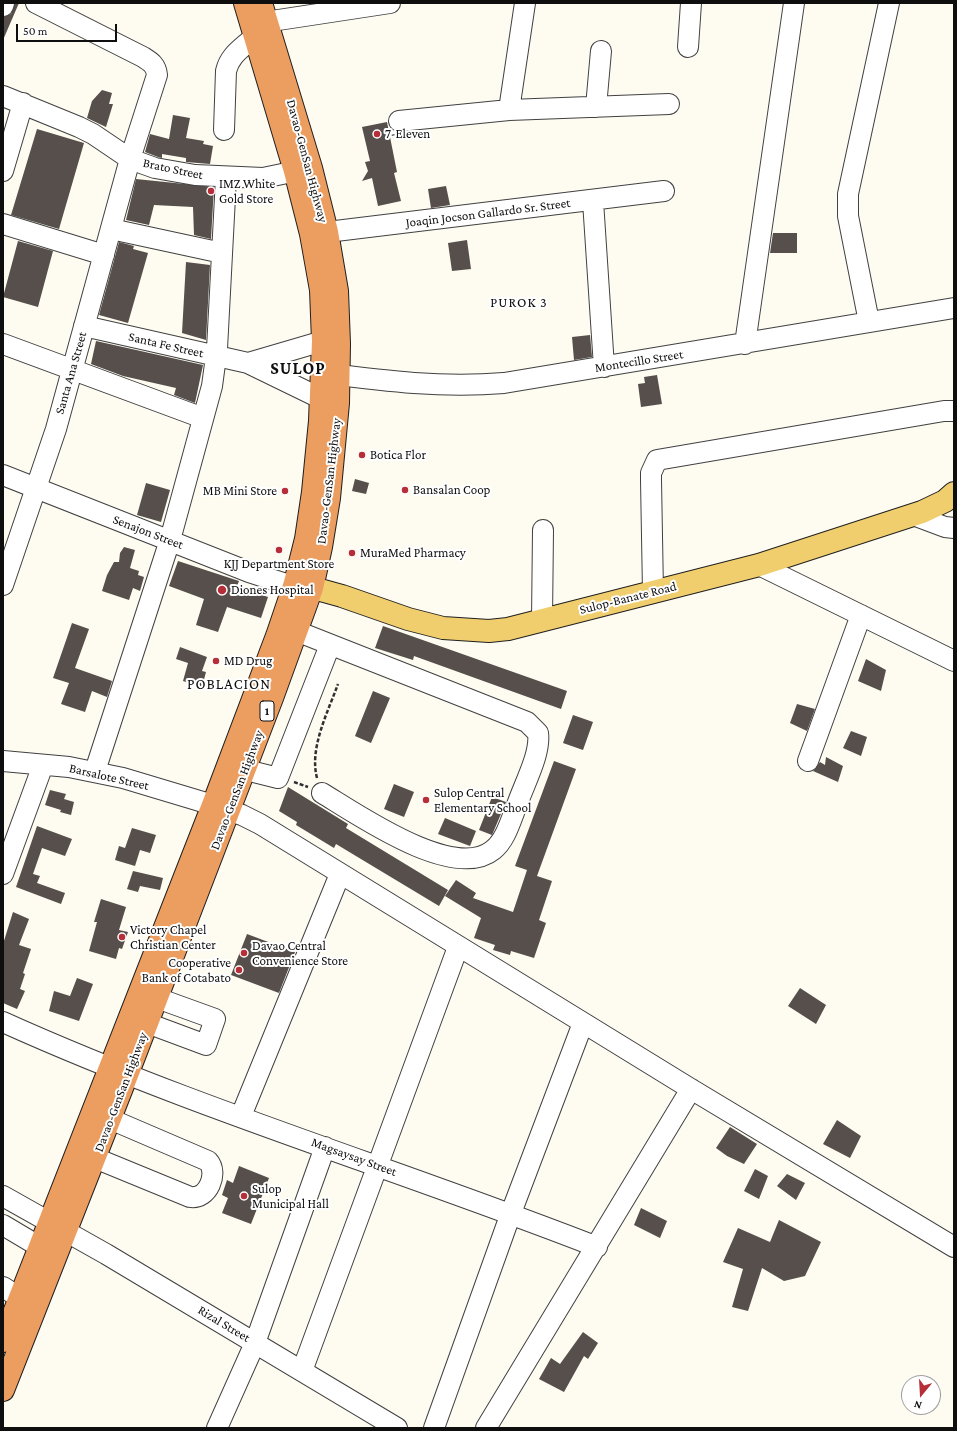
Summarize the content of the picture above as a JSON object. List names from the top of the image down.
{
  "streets": {
    "highway": ["Davao-GenSan Highway", "1"],
    "main road": ["Sulop-Banate Road"],
    "street": [
      "Brato Street",
      "Joaqin Jocson Gallardo Sr. Street",
      "Santa Fe Street",
      "Montecillo Street",
      "Santa Ana Street",
      "Senajon Street",
      "Barsalote Street",
      "Magsaysay Street",
      "Rizal Street"
    ]
  },
  "crossings": [
    ["Davao-GenSan Highway", "Brato Street"],
    ["Davao-GenSan Highway", "Joaqin Jocson Gallardo Sr. Street"],
    ["Davao-GenSan Highway", "Santa Fe Street"],
    ["Davao-GenSan Highway", "Montecillo Street"],
    ["Davao-GenSan Highway", "Senajon Street"],
    ["Davao-GenSan Highway", "Sulop-Banate Road"],
    ["Davao-GenSan Highway", "Barsalote Street"],
    ["Davao-GenSan Highway", "Magsaysay Street"],
    ["Davao-GenSan Highway", "Rizal Street"],
    ["Brato Street", "Santa Ana Street"],
    ["Santa Fe Street", "Santa Ana Street"],
    ["Santa Ana Street", "Senajon Street"],
    ["Senajon Street", "Sulop-Banate Road"]
  ],
  "districts": ["PUROK 3", "SULOP", "POBLACION"],
  "places": [
    "7-Eleven",
    "IMZ White Gold Store",
    "Botica Flor",
    "Bansalan Coop",
    "MB Mini Store",
    "KJJ Department Store",
    "MuraMed Pharmacy",
    "Diones Hospital",
    "MD Drug",
    "Sulop Central Elementary School",
    "Victory Chapel Christian Center",
    "Davao Central Convenience Store",
    "Cooperative Bank of Cotabato",
    "Sulop Municipal Hall"
  ],
  "scale_bar": "50 m",
  "north": "bottom"
}
